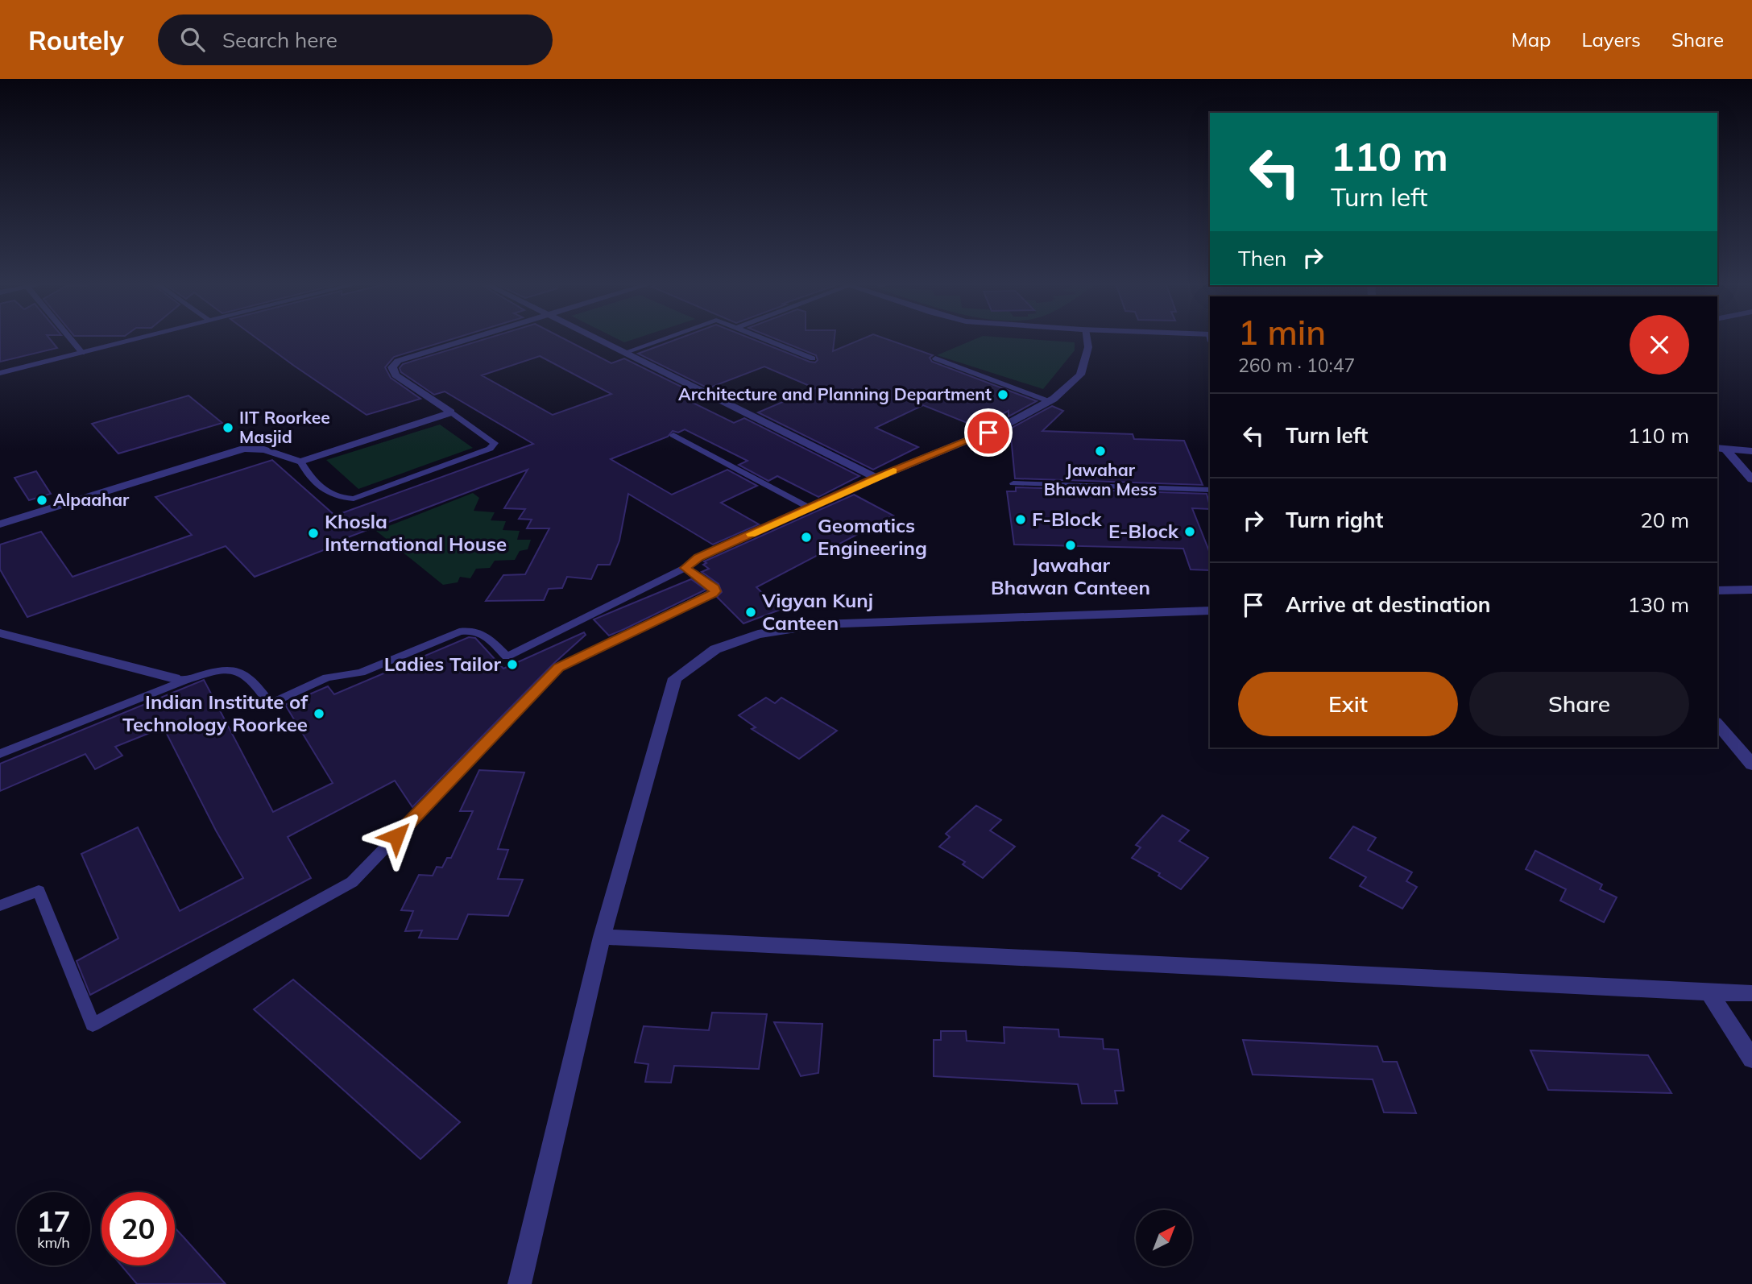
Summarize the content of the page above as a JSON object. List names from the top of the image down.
{
  "places": [
    "Architecture and Planning Department",
    "IIT Roorkee Masjid",
    "Jawahar Bhawan Mess",
    "Alpaahar",
    "F-Block",
    "E-Block",
    "Khosla International House",
    "Geomatics Engineering",
    "Jawahar Bhawan Canteen",
    "Vigyan Kunj Canteen",
    "Ladies Tailor",
    "Indian Institute of Technology Roorkee"
  ],
  "north": "top right",
  "page": {
    "header": "Routely",
    "search": "Search here",
    "nav": ["Map", "Layers", "Share"],
    "turn": ["110 m", "Turn left"],
    "then": "Then",
    "heading": ["1 min", "260 m · 10:47"],
    "list": [
      {
        "name": "Turn left",
        "value": "110 m"
      },
      {
        "name": "Turn right",
        "value": "20 m"
      },
      {
        "name": "Arrive at destination",
        "value": "130 m"
      }
    ],
    "buttons": ["Exit", "Share"],
    "speed": "17 km/h",
    "limit": "20"
  }
}
